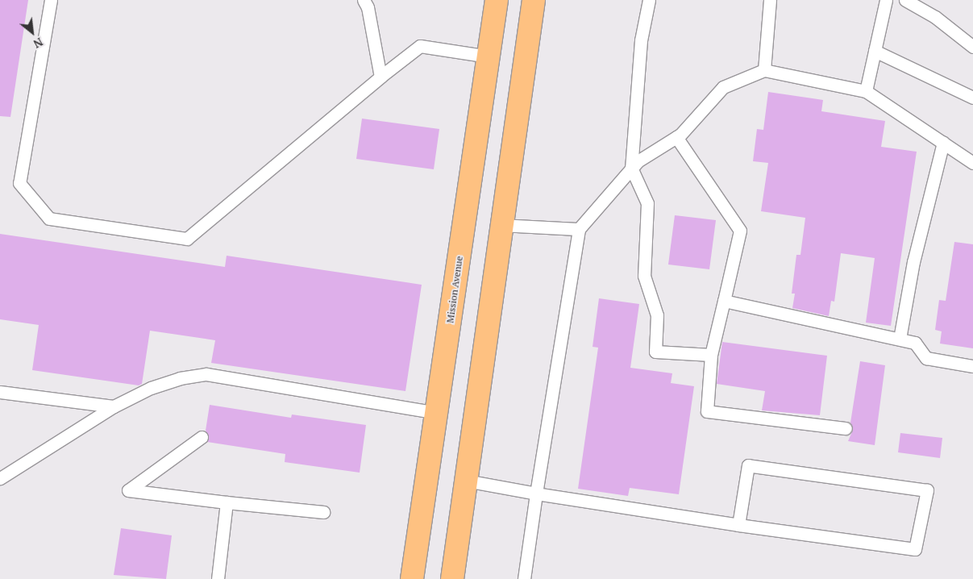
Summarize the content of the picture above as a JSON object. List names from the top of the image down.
{
  "streets": {
    "main road": ["Mission Avenue"]
  },
  "north": "bottom right"
}
